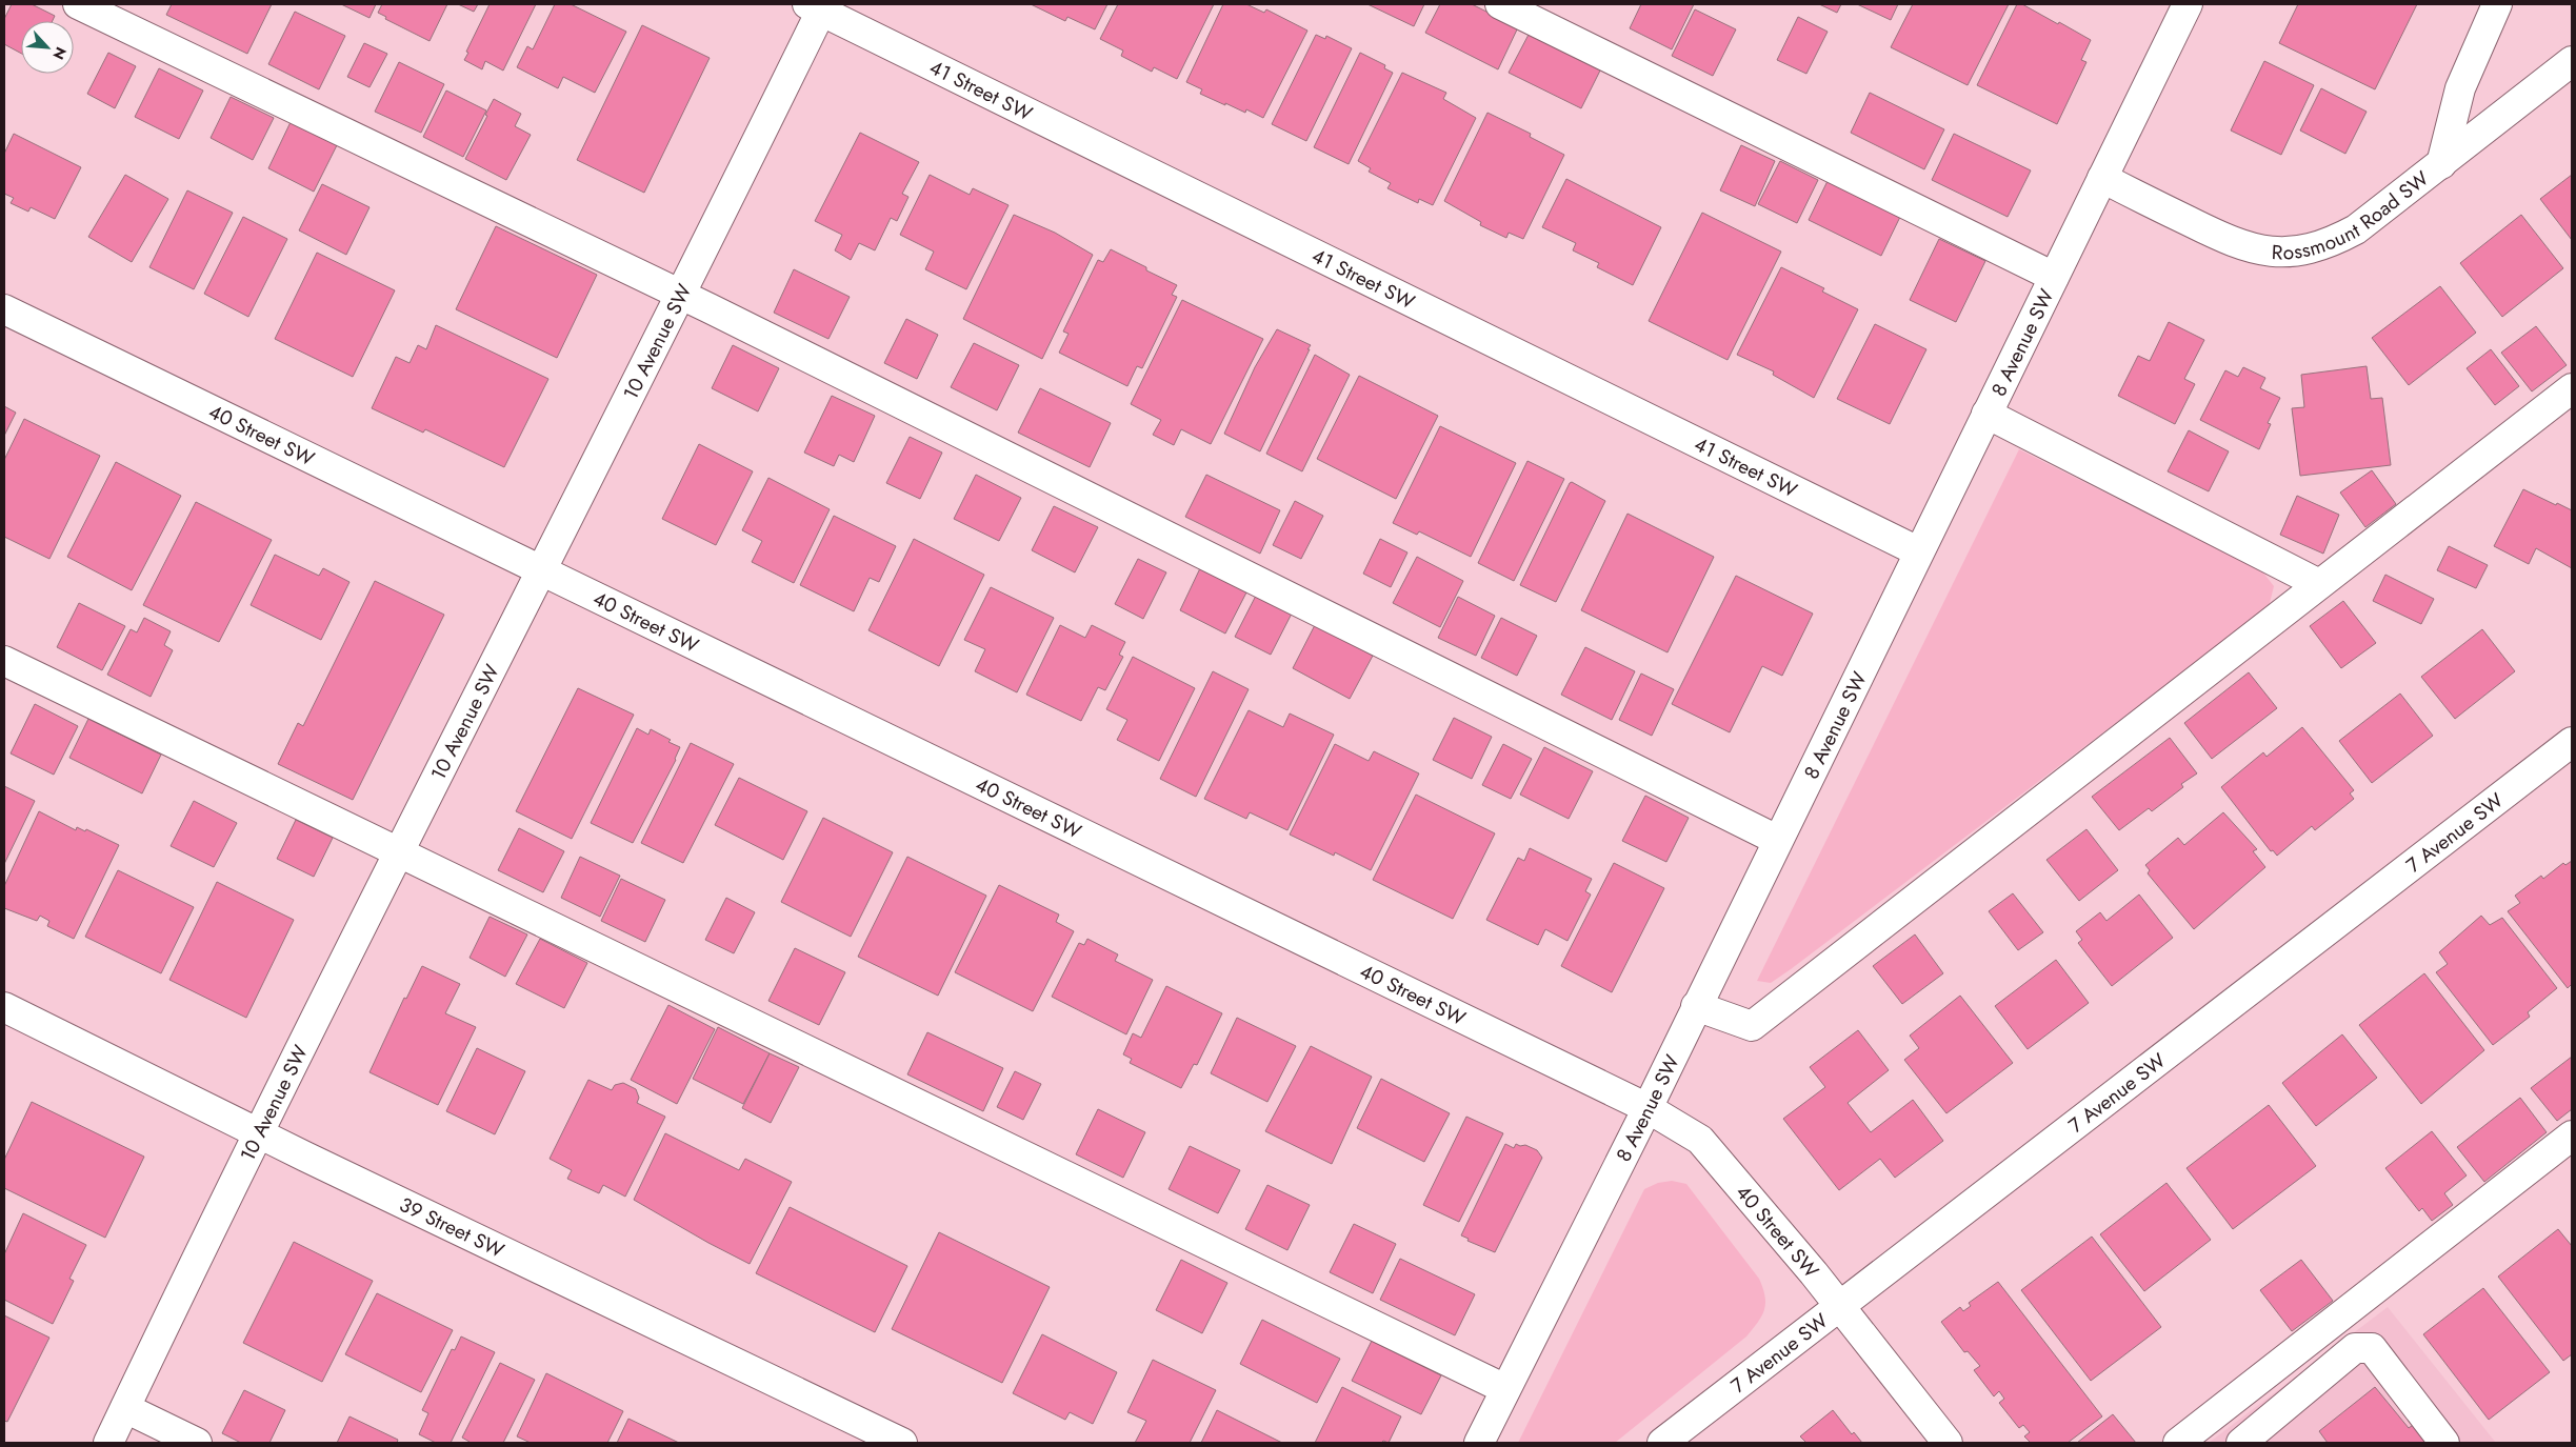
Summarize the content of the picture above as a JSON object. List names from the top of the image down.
{
  "streets": {
    "street": [
      "41 Street SW",
      "Rossmount Road SW",
      "8 Avenue SW",
      "10 Avenue SW",
      "40 Street SW",
      "7 Avenue SW",
      "39 Street SW"
    ]
  },
  "crossings": [
    ["41 Street SW", "8 Avenue SW"],
    ["41 Street SW", "10 Avenue SW"],
    ["Rossmount Road SW", "8 Avenue SW"],
    ["8 Avenue SW", "40 Street SW"],
    ["10 Avenue SW", "40 Street SW"],
    ["10 Avenue SW", "39 Street SW"],
    ["40 Street SW", "7 Avenue SW"]
  ],
  "north": "bottom right"
}
